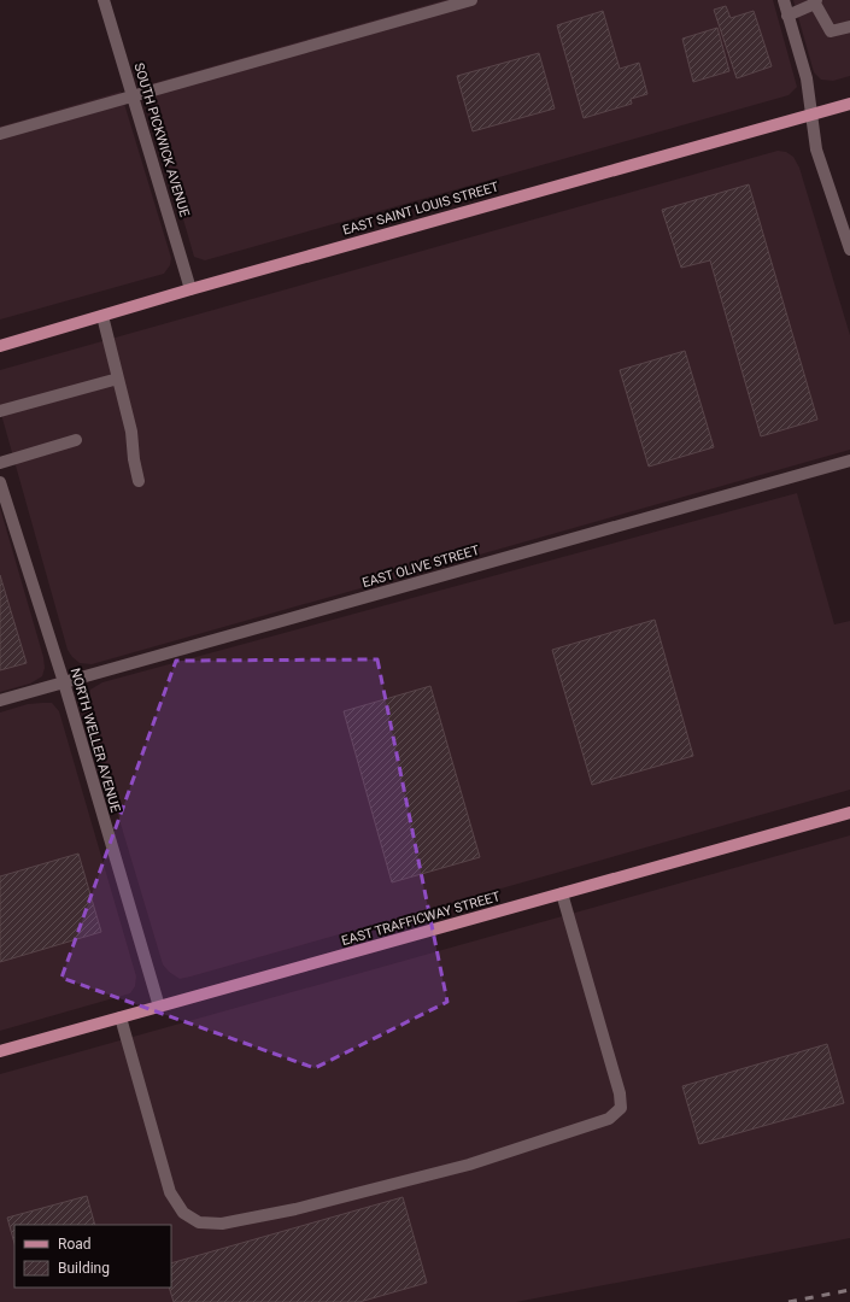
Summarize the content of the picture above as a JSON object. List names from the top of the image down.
{
  "streets": {
    "main road": ["EAST SAINT LOUIS STREET", "EAST TRAFFICWAY STREET"],
    "street": ["SOUTH PICKWICK AVENUE", "EAST OLIVE STREET", "NORTH WELLER AVENUE"]
  },
  "crossings": [
    ["SOUTH PICKWICK AVENUE", "EAST SAINT LOUIS STREET"],
    ["EAST OLIVE STREET", "NORTH WELLER AVENUE"],
    ["NORTH WELLER AVENUE", "EAST TRAFFICWAY STREET"]
  ],
  "legend": ["Road", "Building"]
}
